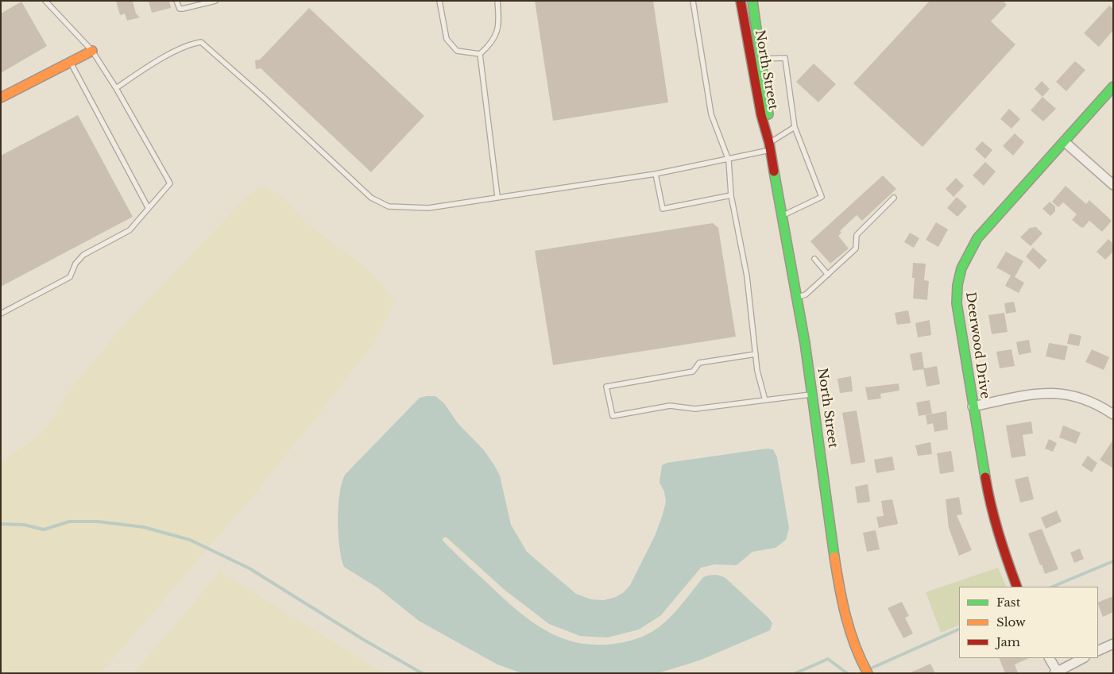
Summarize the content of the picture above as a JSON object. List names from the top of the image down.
{
  "streets": {
    "street": ["North Street", "Deerwood Drive"]
  },
  "legend": ["Fast", "Slow", "Jam"]
}
